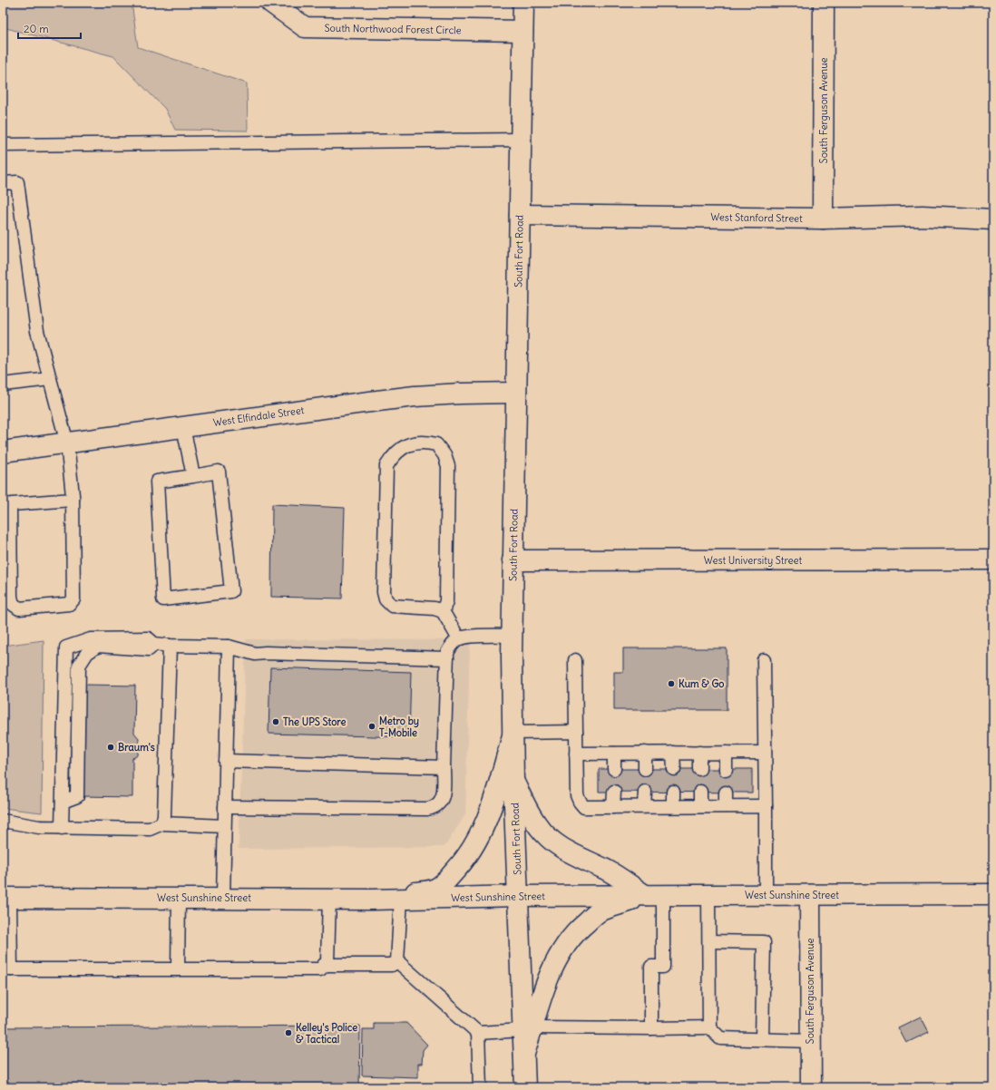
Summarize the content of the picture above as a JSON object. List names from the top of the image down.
{
  "streets": {
    "street": [
      "South Northwood Forest Circle",
      "South Ferguson Avenue",
      "West Stanford Street",
      "South Fort Road",
      "West Elfindale Street",
      "West University Street",
      "West Sunshine Street"
    ]
  },
  "crossings": [
    ["South Northwood Forest Circle", "South Fort Road"],
    ["South Ferguson Avenue", "West Stanford Street"],
    ["South Ferguson Avenue", "West Sunshine Street"],
    ["West Stanford Street", "South Fort Road"],
    ["South Fort Road", "West Elfindale Street"],
    ["South Fort Road", "West University Street"],
    ["South Fort Road", "West Sunshine Street"]
  ],
  "places": [
    "Kum & Go",
    "The UPS Store",
    "Metro by T-Mobile",
    "Braum's",
    "Kelley's Police & Tactical"
  ],
  "scale_bar": "20 m"
}
